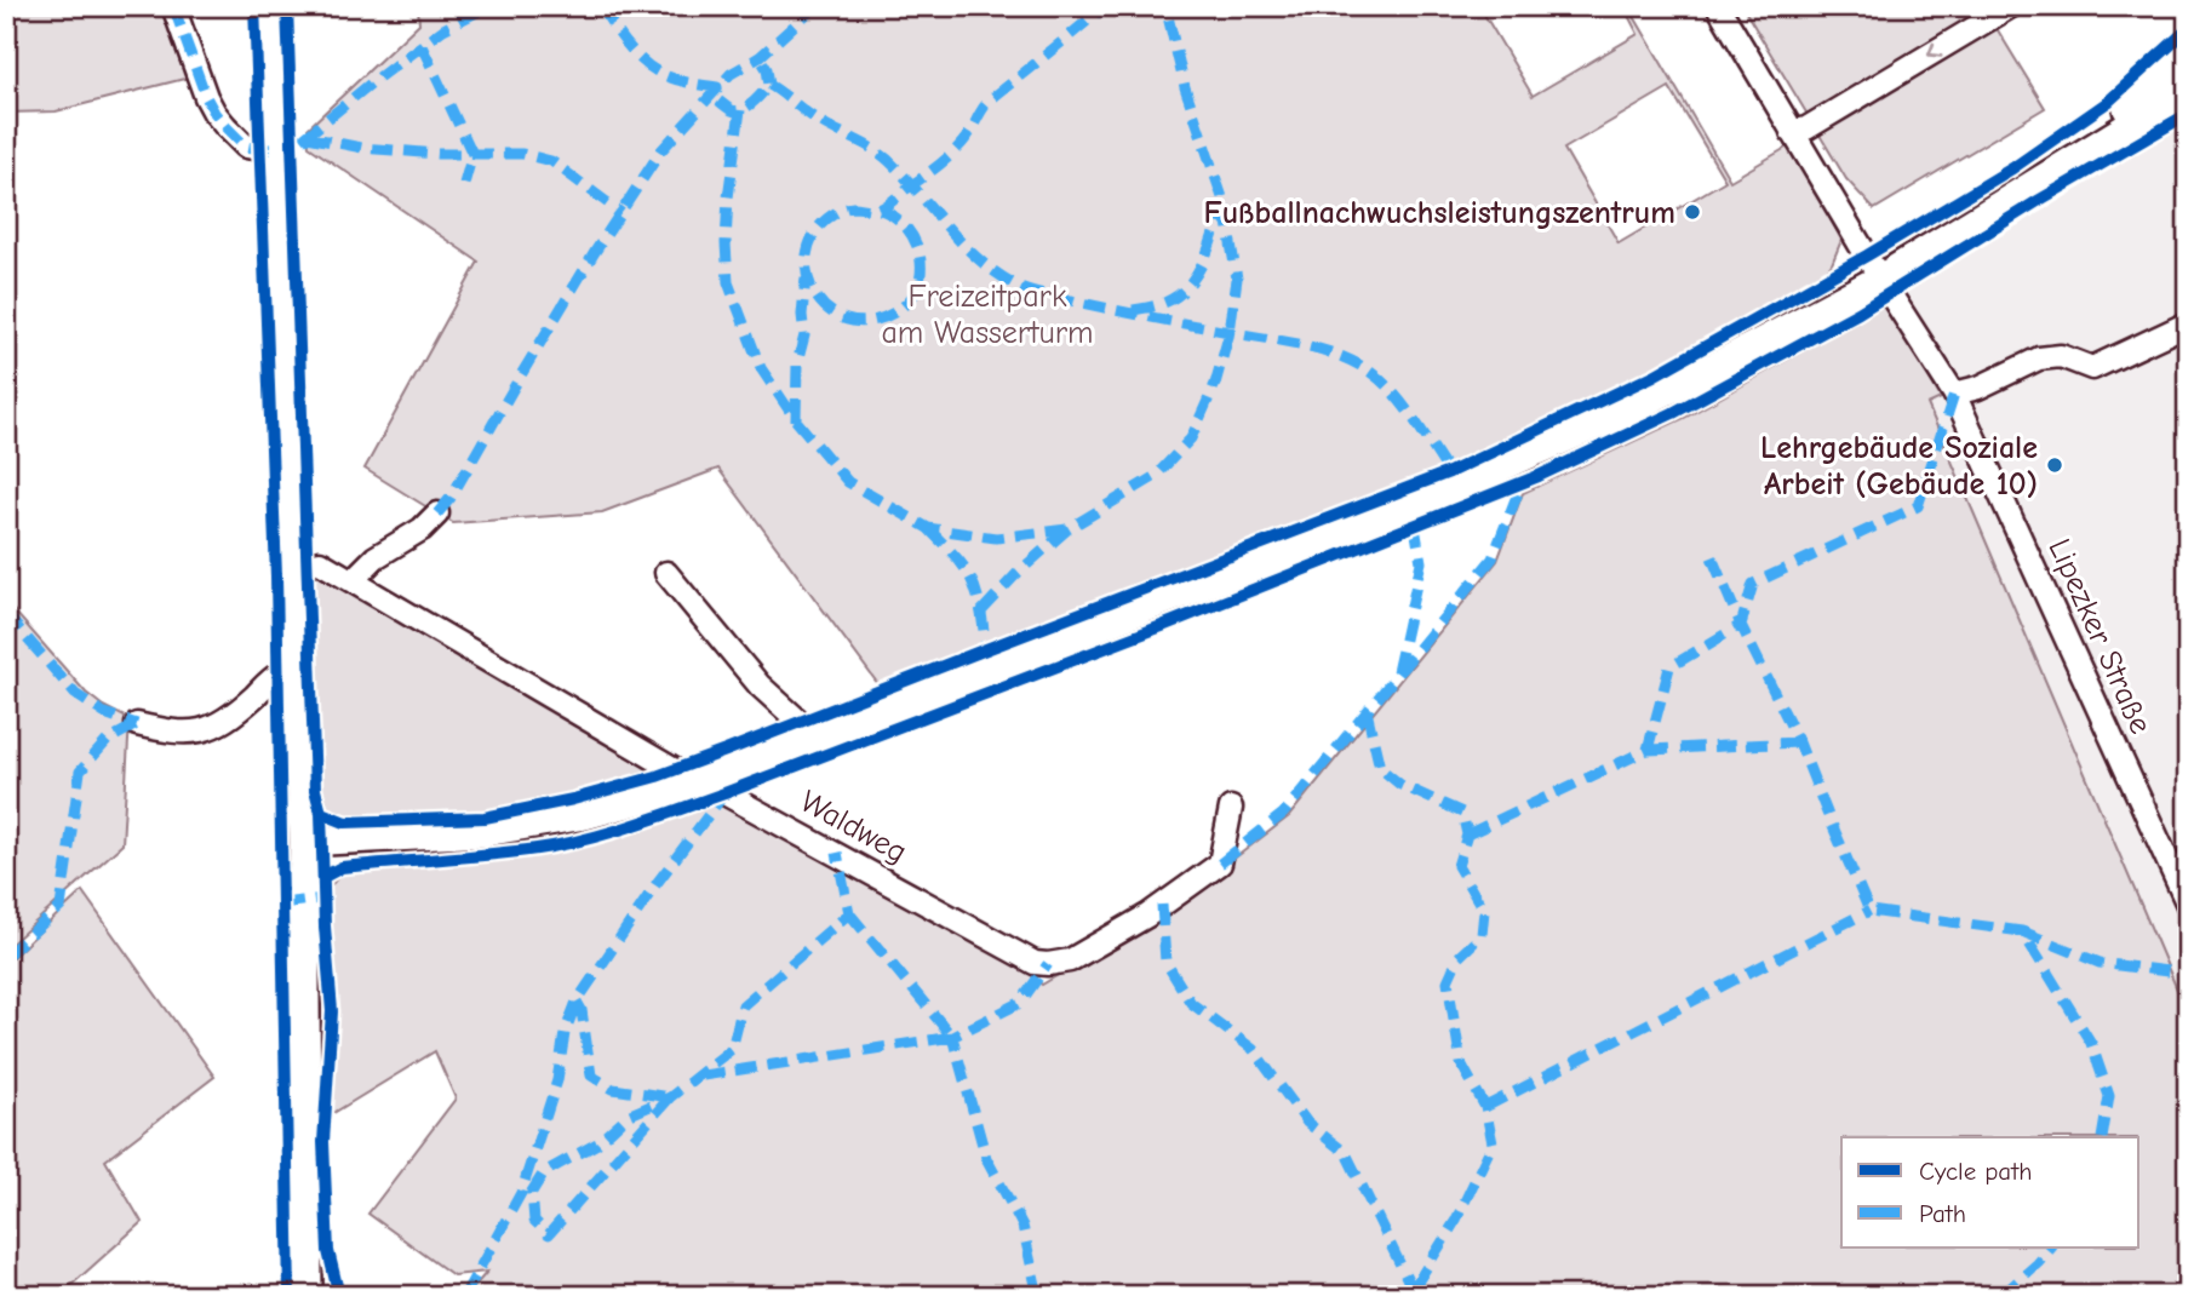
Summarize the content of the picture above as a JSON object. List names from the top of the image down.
{
  "streets": {
    "street": ["Lipezker Straße", "Waldweg"]
  },
  "parks": ["Freizeitpark am Wasserturm"],
  "places": ["Fußballnachwuchsleistungszentrum", "Lehrgebäude Soziale Arbeit (Gebäude 10)"],
  "legend": ["Cycle path", "Path"]
}
